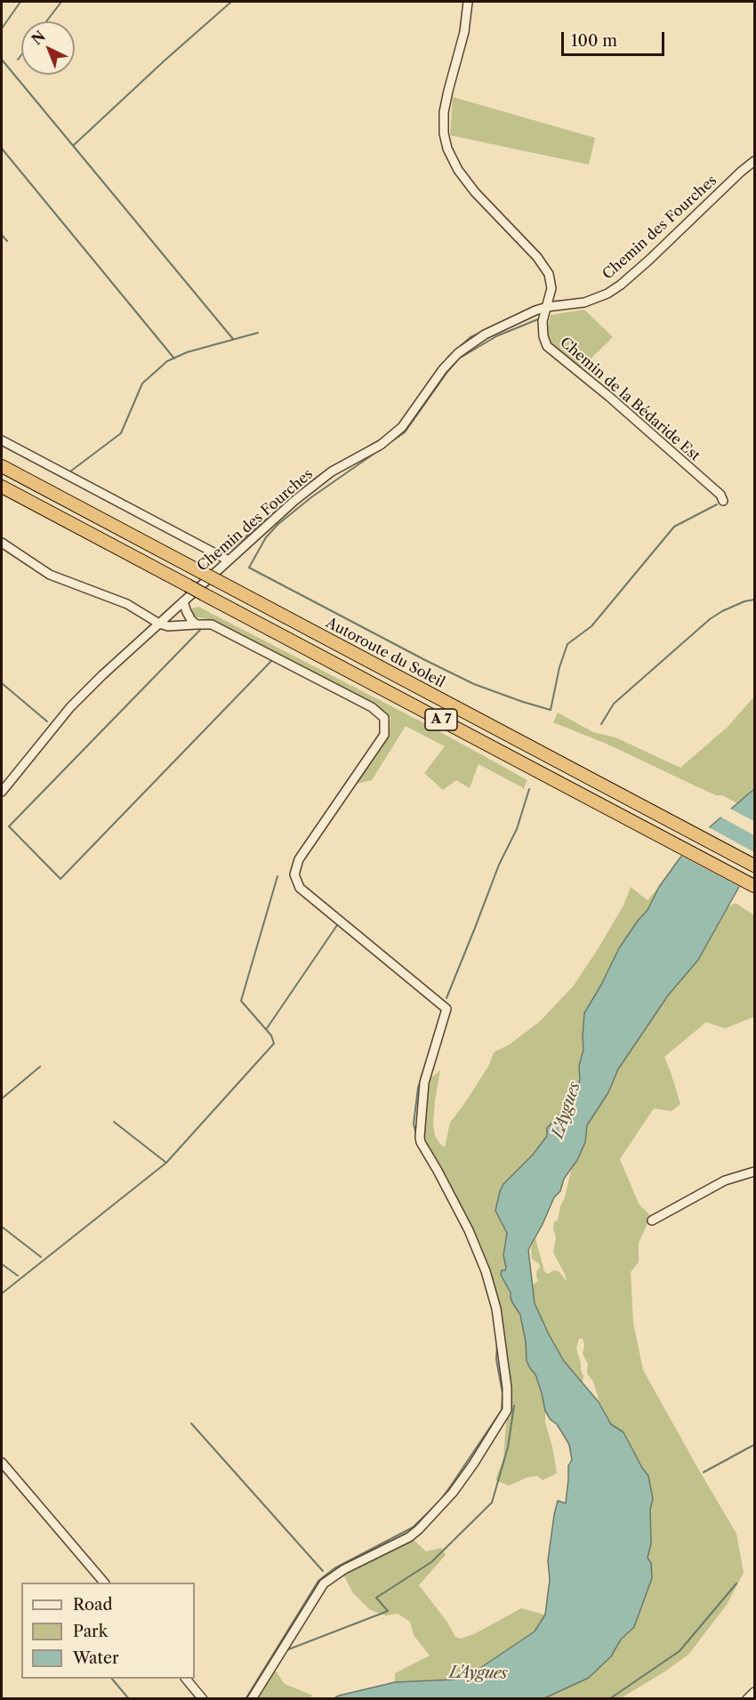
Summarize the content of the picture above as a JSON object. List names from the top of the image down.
{
  "streets": {
    "highway": ["Autoroute du Soleil", "A 7"],
    "street": ["Chemin des Fourches", "Chemin de la Bédaride Est"]
  },
  "crossings": [
    ["Chemin des Fourches", "Chemin de la Bédaride Est"]
  ],
  "water": ["L'Aygues"],
  "legend": ["Road", "Park", "Water"],
  "scale_bar": "100 m",
  "north": "top left"
}
